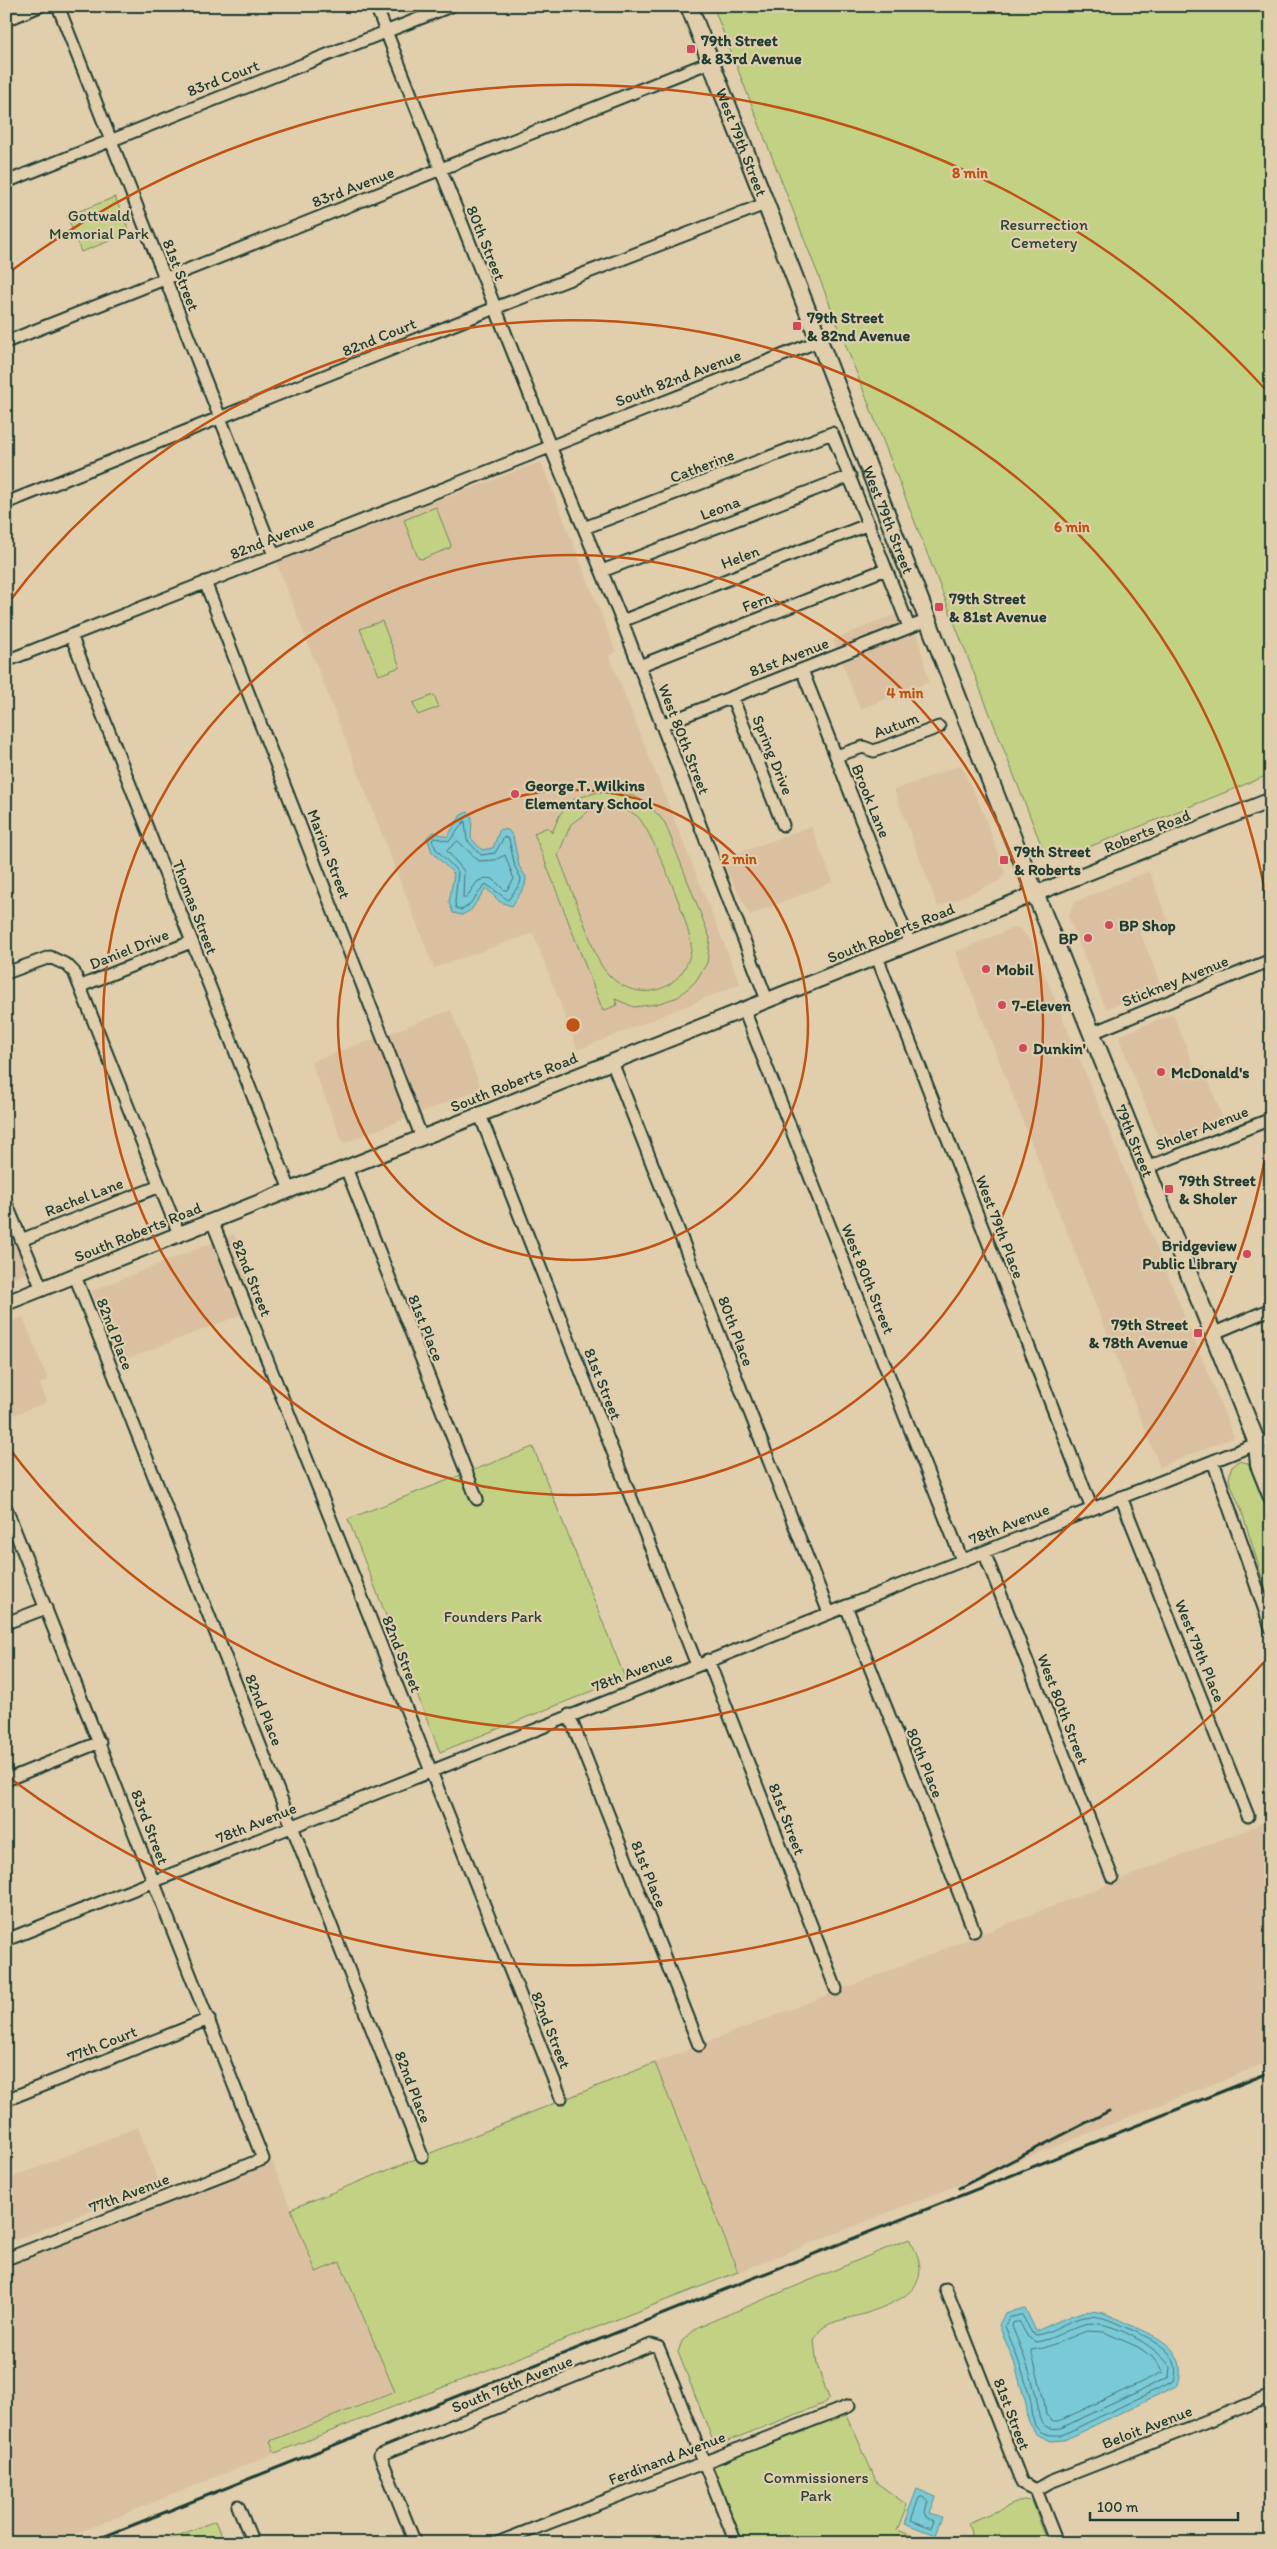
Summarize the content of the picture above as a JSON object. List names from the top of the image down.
{
  "streets": {
    "main road": ["West 79th Street", "79th Street"],
    "street": [
      "83rd Court",
      "83rd Avenue",
      "80th Street",
      "81st Street",
      "82nd Court",
      "South 82nd Avenue",
      "Catherine",
      "Leona",
      "82nd Avenue",
      "Helen",
      "Fern",
      "81st Avenue",
      "Autum",
      "West 80th Street",
      "Spring Drive",
      "Brook Lane",
      "Roberts Road",
      "Marion Street",
      "Thomas Street",
      "South Roberts Road",
      "Daniel Drive",
      "Stickney Avenue",
      "Sholer Avenue",
      "Rachel Lane",
      "West 79th Place",
      "82nd Street",
      "81st Place",
      "80th Place",
      "82nd Place",
      "78th Avenue",
      "83rd Street",
      "77th Court",
      "77th Avenue",
      "South 76th Avenue",
      "Beloit Avenue",
      "Ferdinand Avenue"
    ]
  },
  "crossings": [
    ["83rd Court", "80th Street"],
    ["83rd Court", "81st Street"],
    ["West 79th Street", "83rd Avenue"],
    ["West 79th Street", "82nd Court"],
    ["West 79th Street", "South 82nd Avenue"],
    ["West 79th Street", "81st Avenue"],
    ["West 79th Street", "Roberts Road"],
    ["West 79th Street", "South Roberts Road"],
    ["West 79th Street", "Stickney Avenue"],
    ["West 79th Street", "79th Street"],
    ["83rd Avenue", "80th Street"],
    ["83rd Avenue", "81st Street"],
    ["80th Street", "82nd Court"],
    ["80th Street", "South 82nd Avenue"],
    ["80th Street", "82nd Avenue"],
    ["80th Street", "West 80th Street"],
    ["81st Street", "82nd Court"],
    ["81st Street", "82nd Avenue"],
    ["81st Street", "South Roberts Road"],
    ["81st Street", "78th Avenue"],
    ["81st Street", "Beloit Avenue"],
    ["South 82nd Avenue", "82nd Avenue"],
    ["Catherine", "Leona"],
    ["Catherine", "West 80th Street"],
    ["Leona", "West 80th Street"],
    ["82nd Avenue", "Marion Street"],
    ["82nd Avenue", "Thomas Street"],
    ["Helen", "West 80th Street"],
    ["Fern", "West 80th Street"],
    ["81st Avenue", "West 80th Street"],
    ["81st Avenue", "Spring Drive"],
    ["81st Avenue", "Brook Lane"],
    ["Autum", "Brook Lane"],
    ["West 80th Street", "South Roberts Road"],
    ["West 80th Street", "78th Avenue"],
    ["Brook Lane", "South Roberts Road"],
    ["Roberts Road", "South Roberts Road"],
    ["Marion Street", "South Roberts Road"],
    ["Thomas Street", "South Roberts Road"],
    ["Thomas Street", "Daniel Drive"],
    ["South Roberts Road", "West 79th Place"],
    ["South Roberts Road", "82nd Street"],
    ["South Roberts Road", "81st Place"],
    ["South Roberts Road", "80th Place"],
    ["South Roberts Road", "82nd Place"],
    ["Stickney Avenue", "79th Street"],
    ["Sholer Avenue", "79th Street"],
    ["79th Street", "78th Avenue"],
    ["West 79th Place", "78th Avenue"],
    ["82nd Street", "78th Avenue"],
    ["81st Place", "78th Avenue"],
    ["80th Place", "78th Avenue"],
    ["82nd Place", "78th Avenue"],
    ["78th Avenue", "83rd Street"],
    ["83rd Street", "77th Court"],
    ["83rd Street", "77th Avenue"],
    ["South 76th Avenue", "Ferdinand Avenue"]
  ],
  "parks": [
    "Gottwald Memorial Park",
    "Resurrection Cemetery",
    "Founders Park",
    "Commissioners Park"
  ],
  "places": {
    "transit": [
      "79th Street & 83rd Avenue",
      "79th Street & 82nd Avenue",
      "79th Street & 81st Avenue",
      "79th Street & Roberts",
      "79th Street & Sholer",
      "79th Street & 78th Avenue"
    ],
    "other": [
      "George T. Wilkins Elementary School",
      "BP Shop",
      "BP",
      "Mobil",
      "7-Eleven",
      "Dunkin'",
      "McDonald's",
      "Bridgeview Public Library"
    ]
  },
  "scale_bar": "100 m",
  "rings": [
    "8 min",
    "6 min",
    "4 min",
    "2 min"
  ]
}
